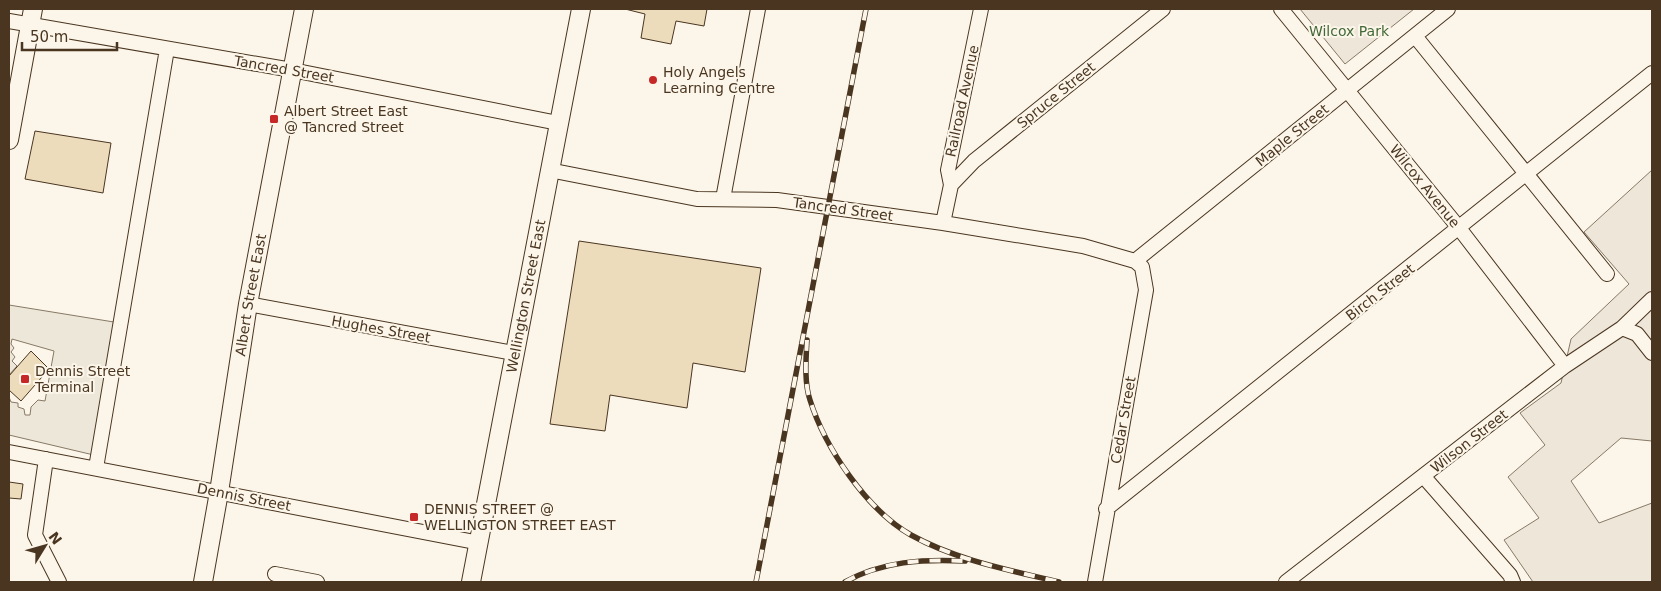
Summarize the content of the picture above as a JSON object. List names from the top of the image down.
{
  "streets": {
    "main road": ["Albert Street East", "Wellington Street East"],
    "street": [
      "Tancred Street",
      "Spruce Street",
      "Railroad Avenue",
      "Maple Street",
      "Wilcox Avenue",
      "Birch Street",
      "Hughes Street",
      "Cedar Street",
      "Wilson Street",
      "Dennis Street"
    ]
  },
  "crossings": [
    ["Tancred Street", "Railroad Avenue"],
    ["Tancred Street", "Maple Street"],
    ["Tancred Street", "Albert Street East"],
    ["Tancred Street", "Wellington Street East"],
    ["Tancred Street", "Cedar Street"],
    ["Spruce Street", "Railroad Avenue"],
    ["Maple Street", "Wilcox Avenue"],
    ["Maple Street", "Cedar Street"],
    ["Wilcox Avenue", "Birch Street"],
    ["Wilcox Avenue", "Wilson Street"],
    ["Birch Street", "Cedar Street"],
    ["Albert Street East", "Hughes Street"],
    ["Albert Street East", "Dennis Street"],
    ["Wellington Street East", "Hughes Street"],
    ["Wellington Street East", "Dennis Street"]
  ],
  "parks": ["Wilcox Park"],
  "places": {
    "other": ["Holy Angels Learning Centre"],
    "transit": ["Albert Street East @ Tancred Street", "Dennis Street Terminal", "DENNIS STREET @ WELLINGTON STREET EAST"]
  },
  "scale_bar": "50 m",
  "north": "top right"
}
